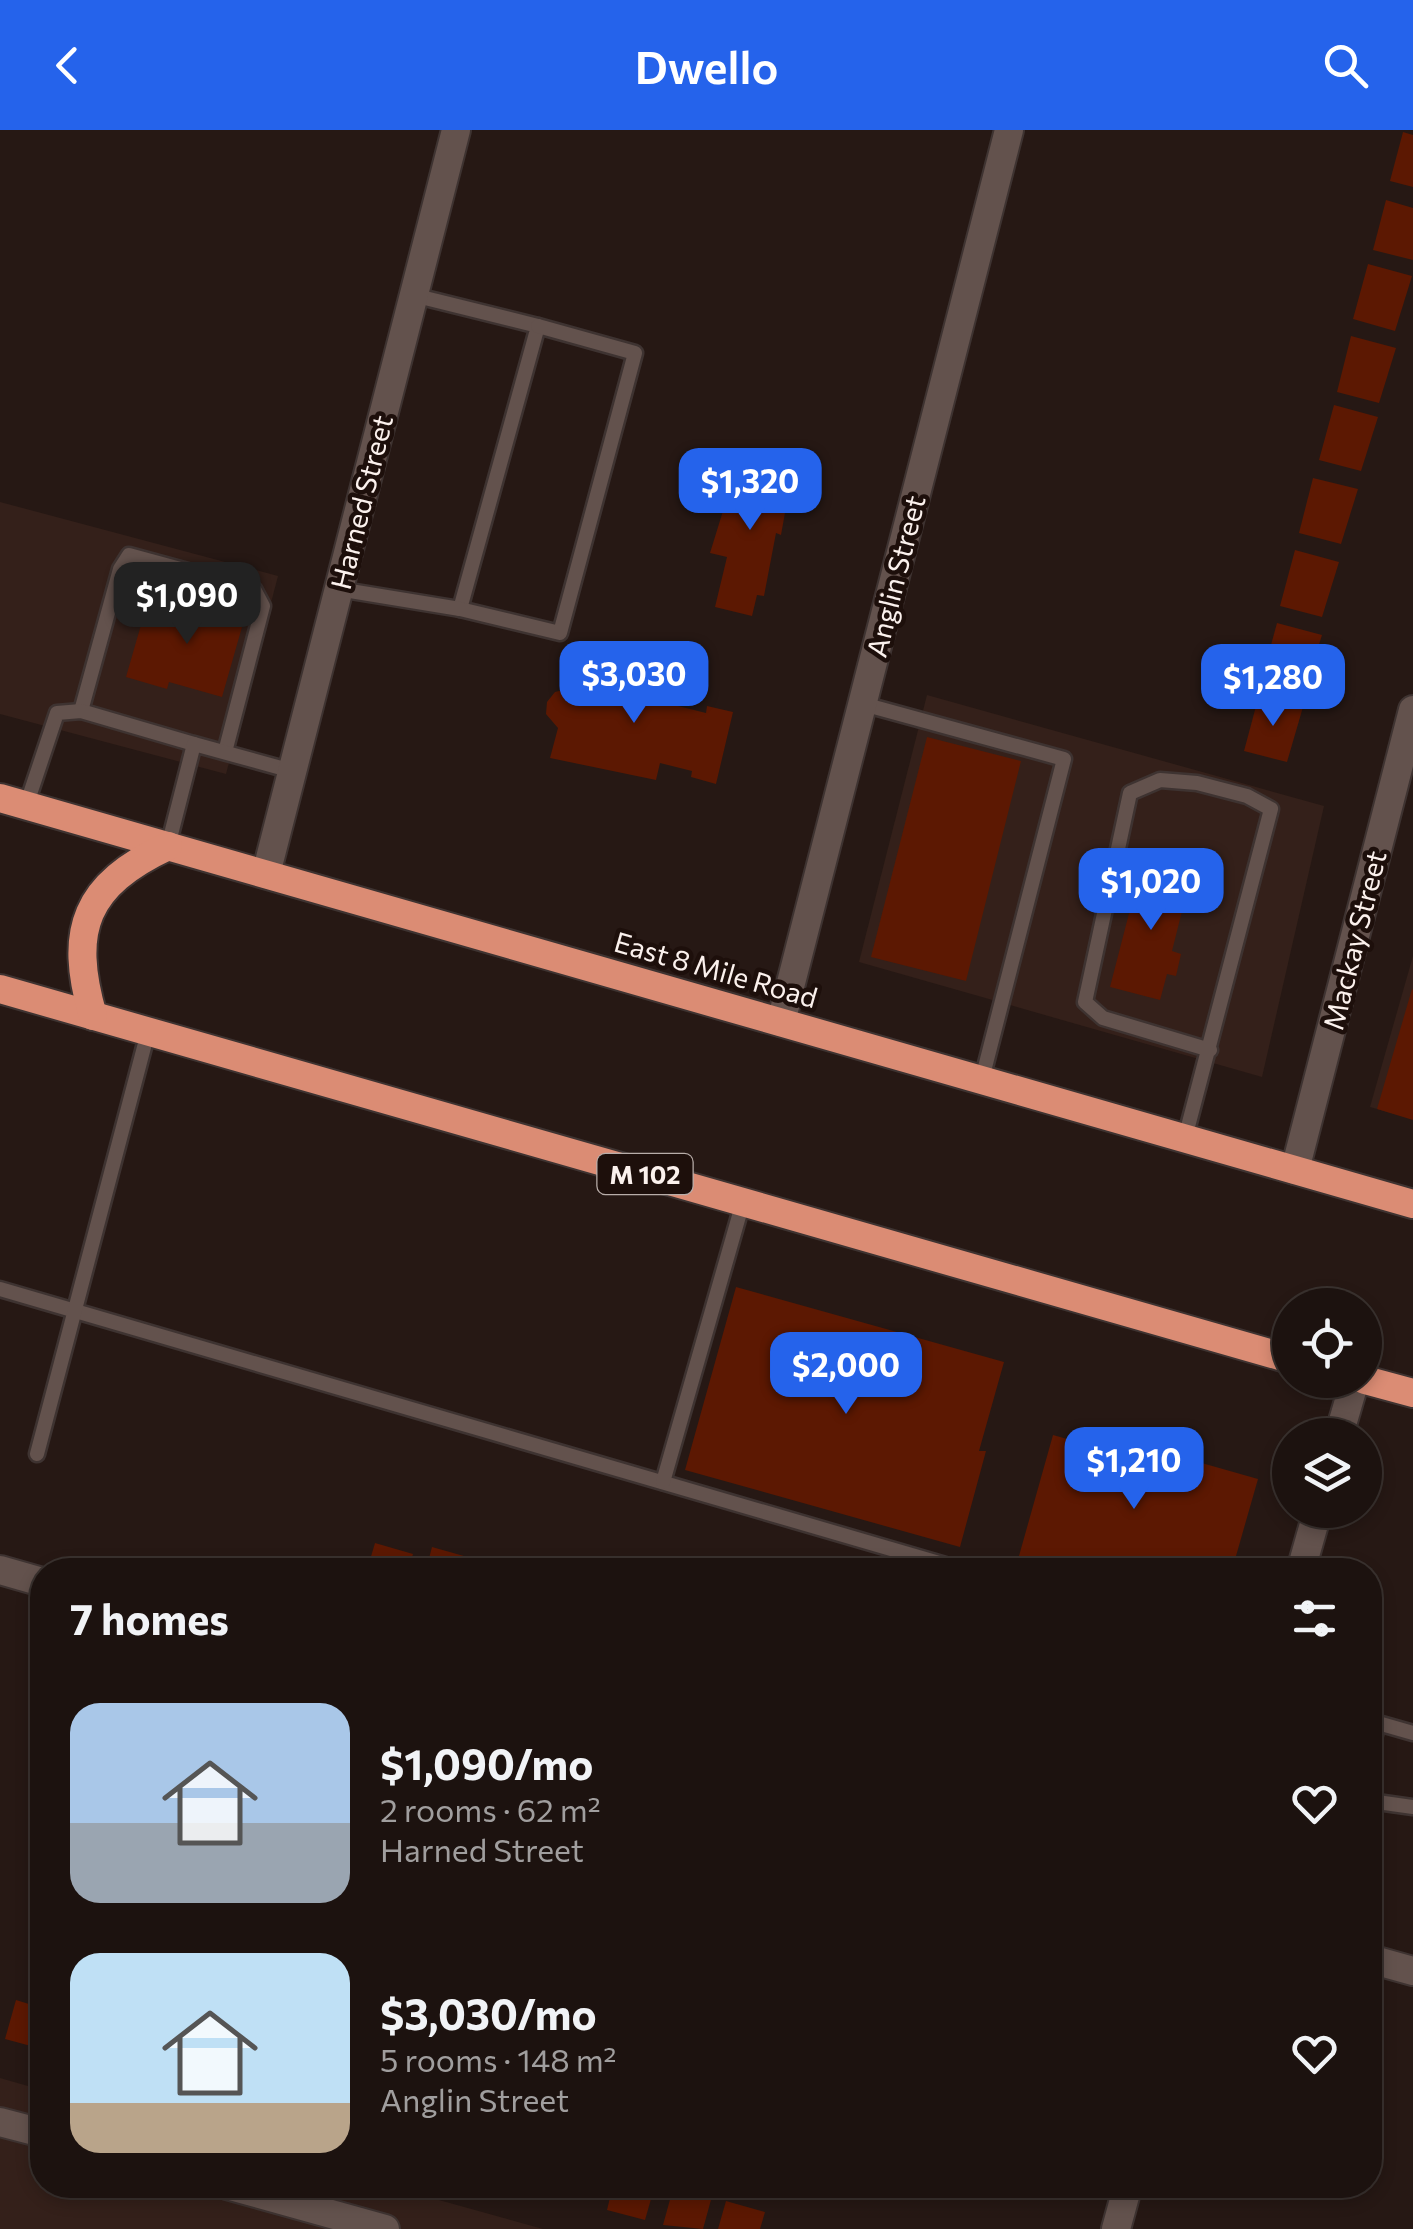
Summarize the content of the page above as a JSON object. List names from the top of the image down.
{
  "streets": {
    "highway": ["East 8 Mile Road", "M 102"],
    "street": ["Harned Street", "Anglin Street", "Mackay Street"]
  },
  "crossings": [
    ["Harned Street", "East 8 Mile Road"],
    ["Anglin Street", "East 8 Mile Road"],
    ["Mackay Street", "East 8 Mile Road"]
  ],
  "page": {
    "header": "Dwello",
    "price": [
      "$1,320",
      "$1,090",
      "$3,030",
      "$1,280",
      "$1,020",
      "$2,000",
      "$1,210"
    ],
    "heading": "7 homes",
    "list": [
      {
        "name": "$1,090/mo",
        "note": "2 rooms · 62 m² · Harned Street"
      },
      {
        "name": "$3,030/mo",
        "note": "5 rooms · 148 m² · Anglin Street"
      }
    ]
  }
}
